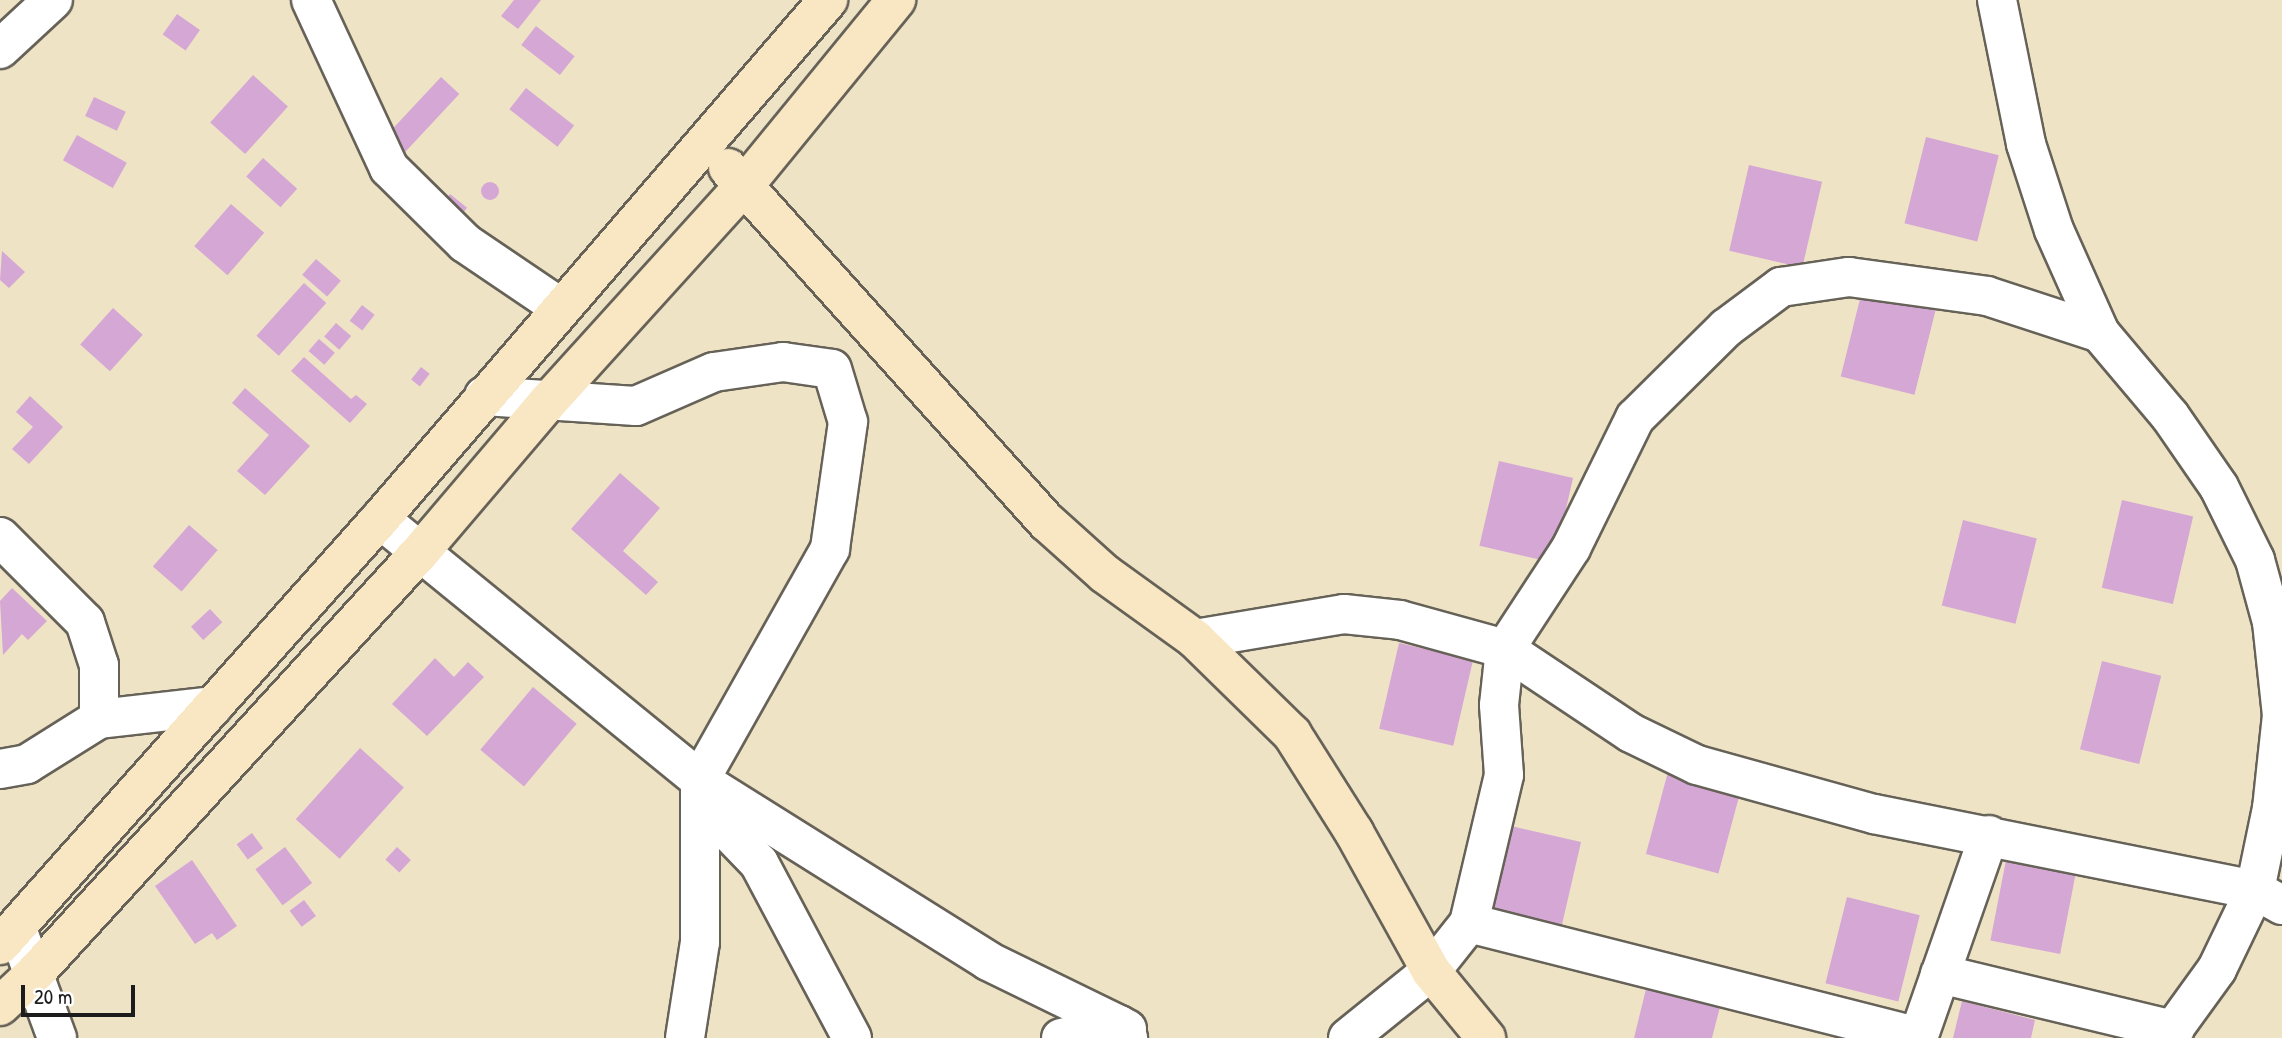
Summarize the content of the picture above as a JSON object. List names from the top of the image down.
{
  "scale_bar": "20 m"
}
